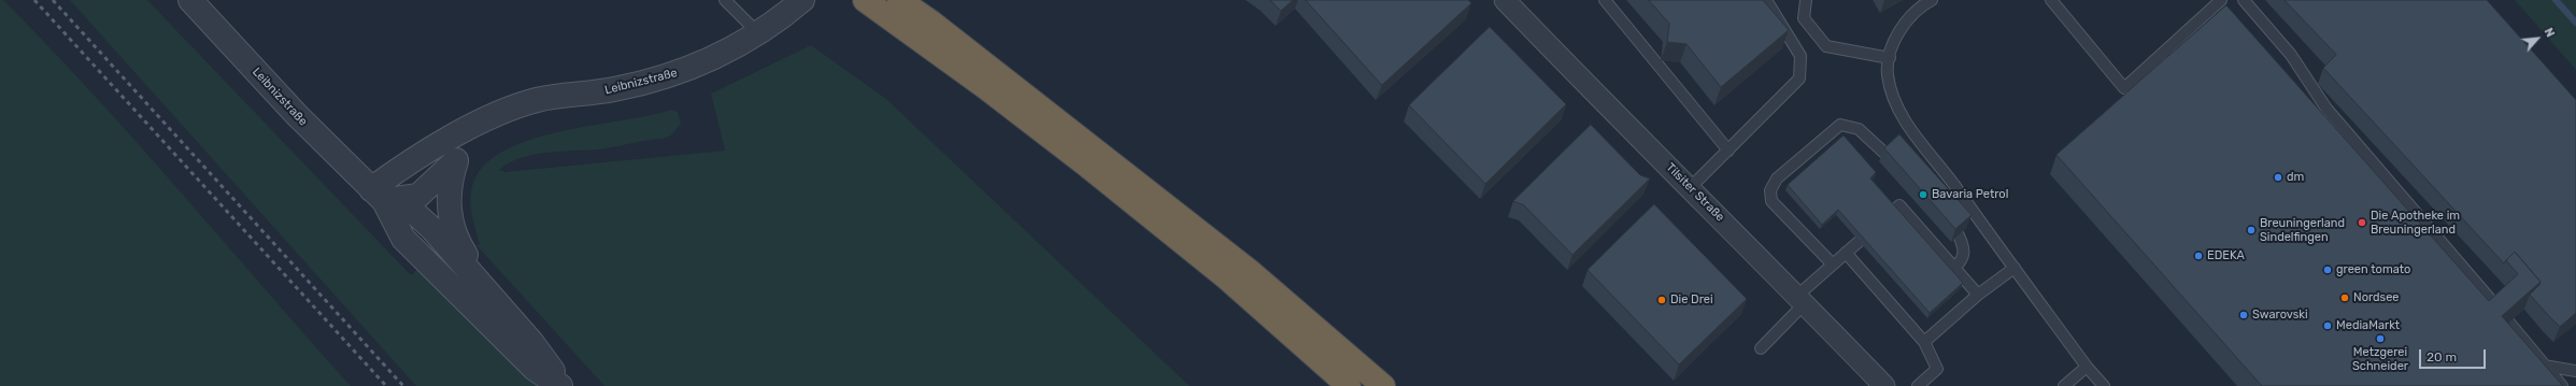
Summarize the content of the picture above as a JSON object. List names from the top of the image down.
{
  "streets": {
    "street": ["Leibnizstraße", "Tilsiter Straße"]
  },
  "places": [
    "dm",
    "Bavaria Petrol",
    "Die Apotheke im Breuningerland",
    "Breuningerland Sindelfingen",
    "EDEKA",
    "green tomato",
    "Nordsee",
    "Die Drei",
    "Swarovski",
    "MediaMarkt",
    "Metzgerei Schneider"
  ],
  "scale_bar": "20 m",
  "north": "top right"
}
